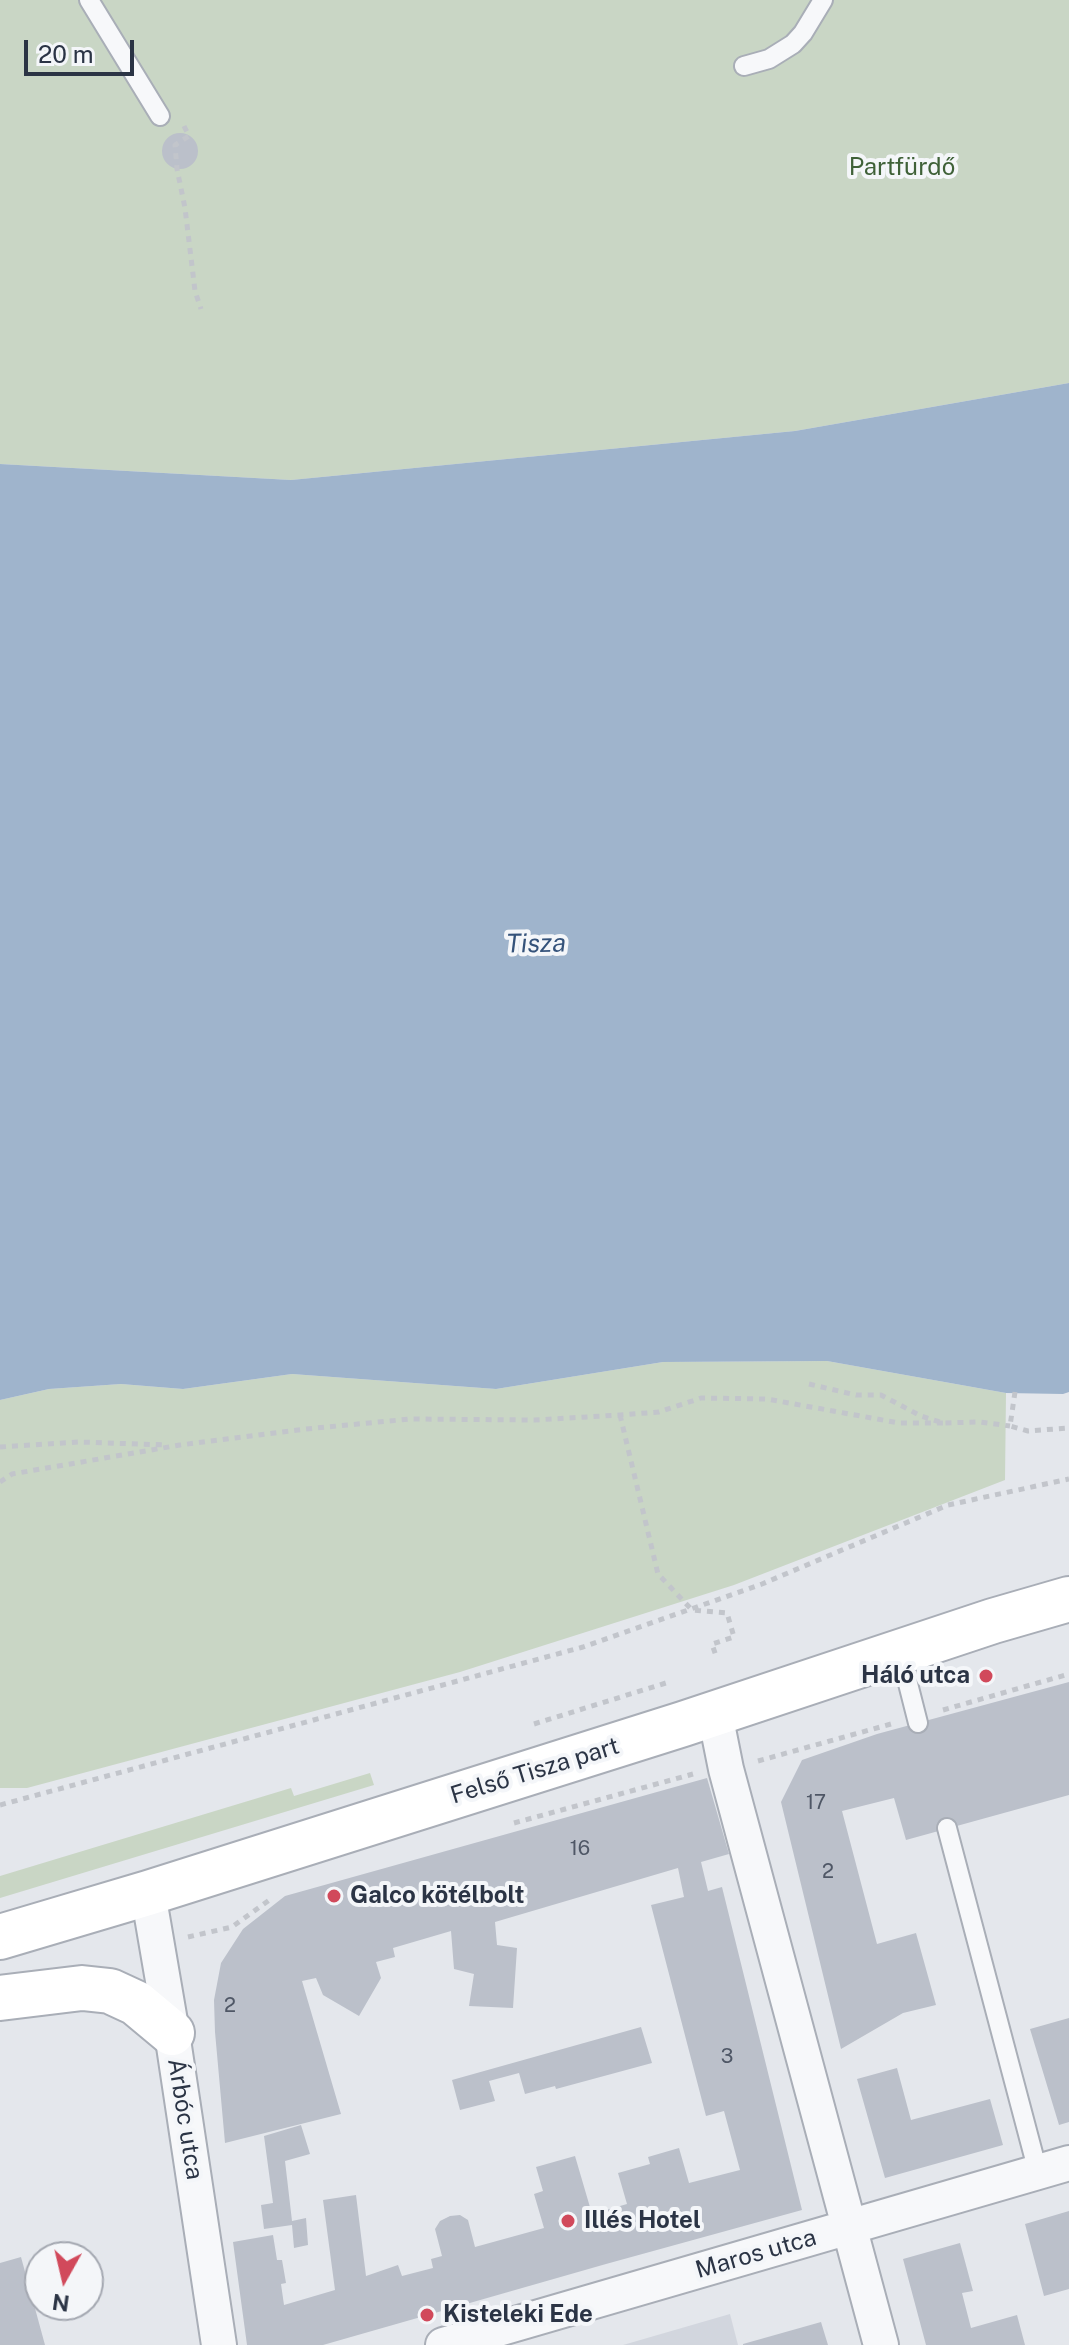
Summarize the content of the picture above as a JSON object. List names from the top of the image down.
{
  "streets": {
    "street": ["Felső Tisza part", "Árbóc utca", "Maros utca"]
  },
  "crossings": [
    ["Felső Tisza part", "Árbóc utca"]
  ],
  "water": ["Tisza"],
  "parks": ["Partfürdő"],
  "places": [
    "Háló utca",
    "Galco kötélbolt",
    "Illés Hotel",
    "Kisteleki Ede"
  ],
  "house_numbers": [
    "17",
    "16",
    "2",
    "2",
    "3"
  ],
  "scale_bar": "20 m",
  "north": "bottom"
}
